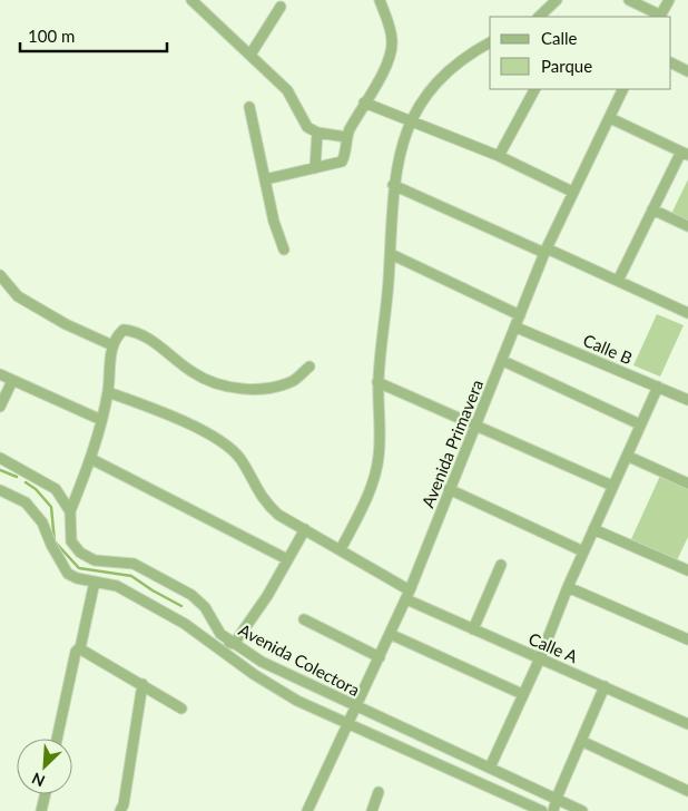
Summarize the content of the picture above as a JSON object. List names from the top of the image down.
{
  "streets": {
    "street": [
      "Calle B",
      "Avenida Primavera",
      "Calle A",
      "Avenida Colectora"
    ]
  },
  "crossings": [
    ["Calle B", "Avenida Primavera"],
    ["Avenida Primavera", "Calle A"],
    ["Avenida Primavera", "Avenida Colectora"]
  ],
  "legend": ["Calle", "Parque"],
  "scale_bar": "100 m",
  "north": "bottom left"
}
